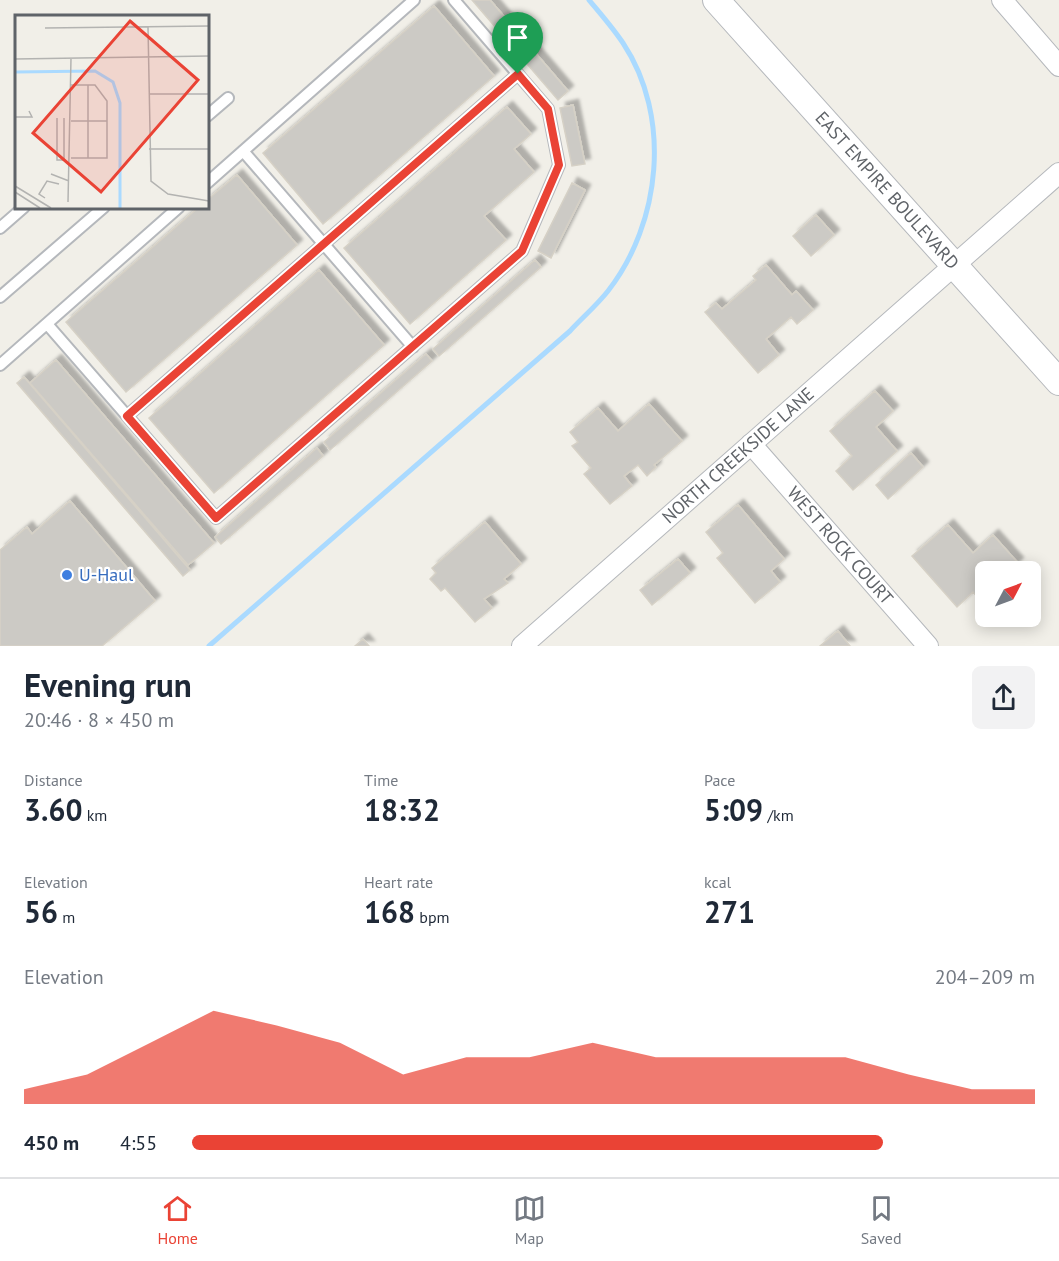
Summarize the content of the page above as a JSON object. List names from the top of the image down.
{
  "streets": {
    "street": ["EAST EMPIRE BOULEVARD", "NORTH CREEKSIDE LANE", "WEST ROCK COURT"]
  },
  "crossings": [
    ["EAST EMPIRE BOULEVARD", "NORTH CREEKSIDE LANE"],
    ["NORTH CREEKSIDE LANE", "WEST ROCK COURT"]
  ],
  "places": ["U-Haul"],
  "north": "top right",
  "page": {
    "heading": ["Evening run", "20:46 · 8 × 450 m"],
    "stats": [
      ["Distance", "3.60 km"],
      ["Time", "18:32"],
      ["Pace", "5:09 /km"],
      ["Elevation", "56 m"],
      ["Heart rate", "168 bpm"],
      ["kcal", "271"]
    ],
    "chart": ["Elevation", "204–209 m"],
    "list": [
      {
        "name": "450 m",
        "note": "4:55"
      }
    ],
    "tabs": ["Home", "Map", "Saved"]
  }
}
